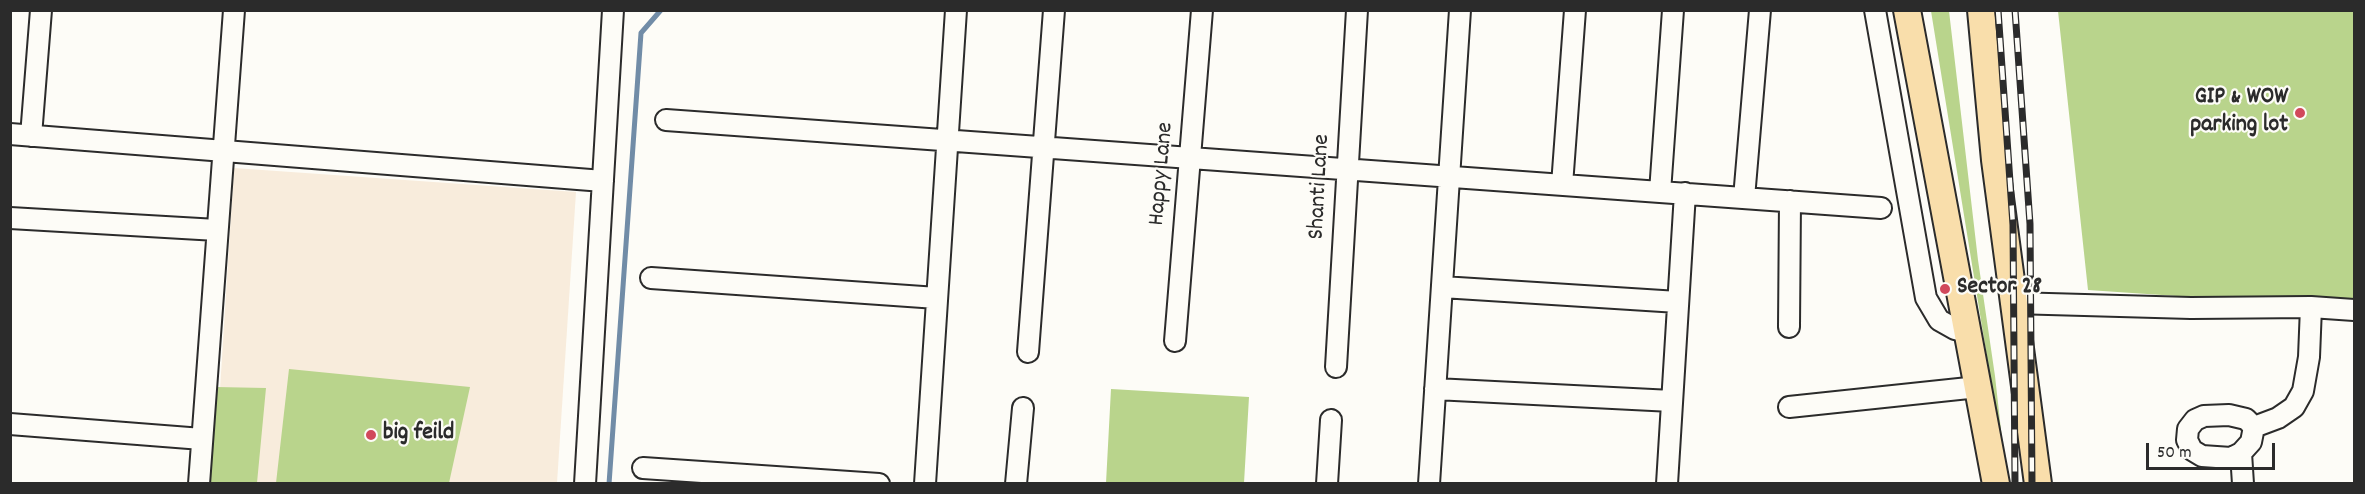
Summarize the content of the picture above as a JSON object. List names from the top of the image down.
{
  "streets": {
    "street": ["Happy Lane", "Shanti Lane"]
  },
  "places": ["GIP & WOW parking lot", "Sector 28", "big feild"],
  "scale_bar": "50 m"
}
